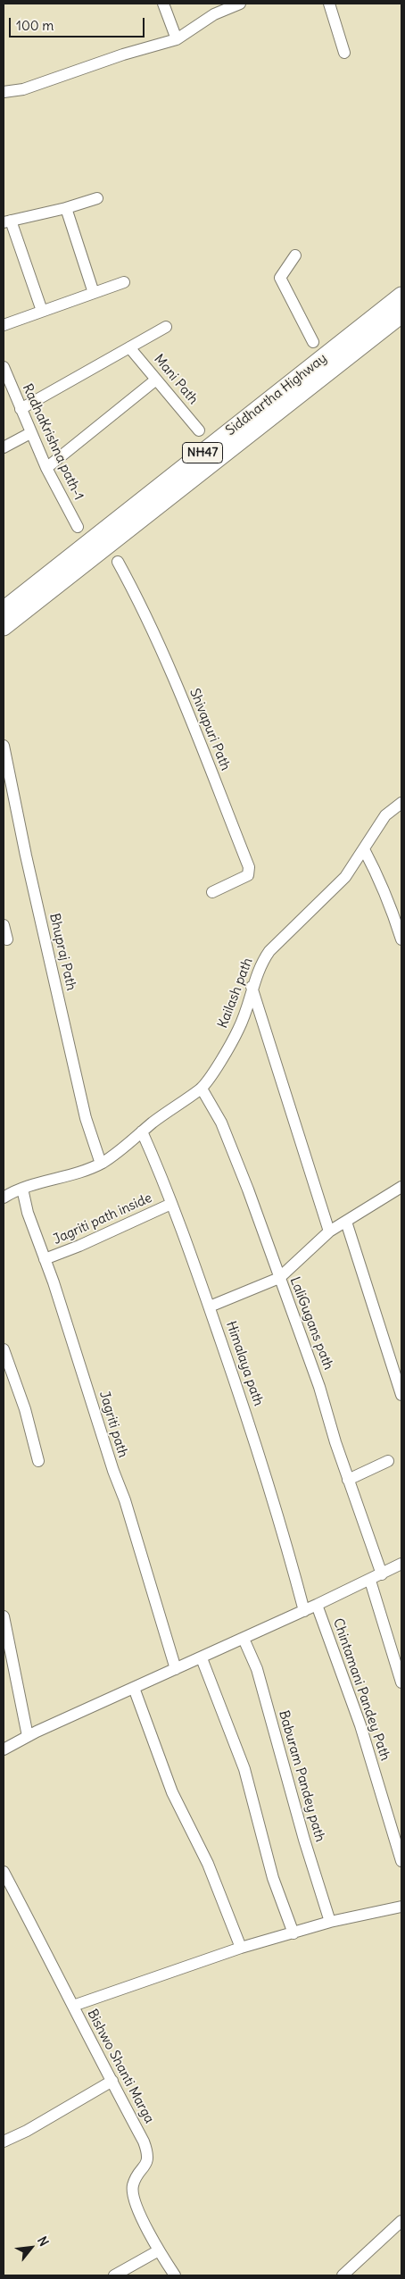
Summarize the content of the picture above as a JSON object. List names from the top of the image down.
{
  "streets": {
    "highway": ["Siddhartha Highway", "NH47"],
    "street": [
      "Mani Path",
      "RadhaKrishna path-1",
      "Shivapuri Path",
      "Bhupraj Path",
      "Kailash path",
      "Jagriti path inside",
      "LaliGugans path",
      "Himalaya path",
      "Jagriti path",
      "Chintamani Pandey Path",
      "Baburam Pandey path",
      "Bishwo Shanti Marga"
    ]
  },
  "crossings": [
    ["Bhupraj Path", "Kailash path"],
    ["Kailash path", "LaliGugans path"],
    ["Kailash path", "Himalaya path"],
    ["Kailash path", "Jagriti path"],
    ["Jagriti path inside", "Himalaya path"],
    ["Jagriti path inside", "Jagriti path"]
  ],
  "scale_bar": "100 m",
  "north": "top right"
}
